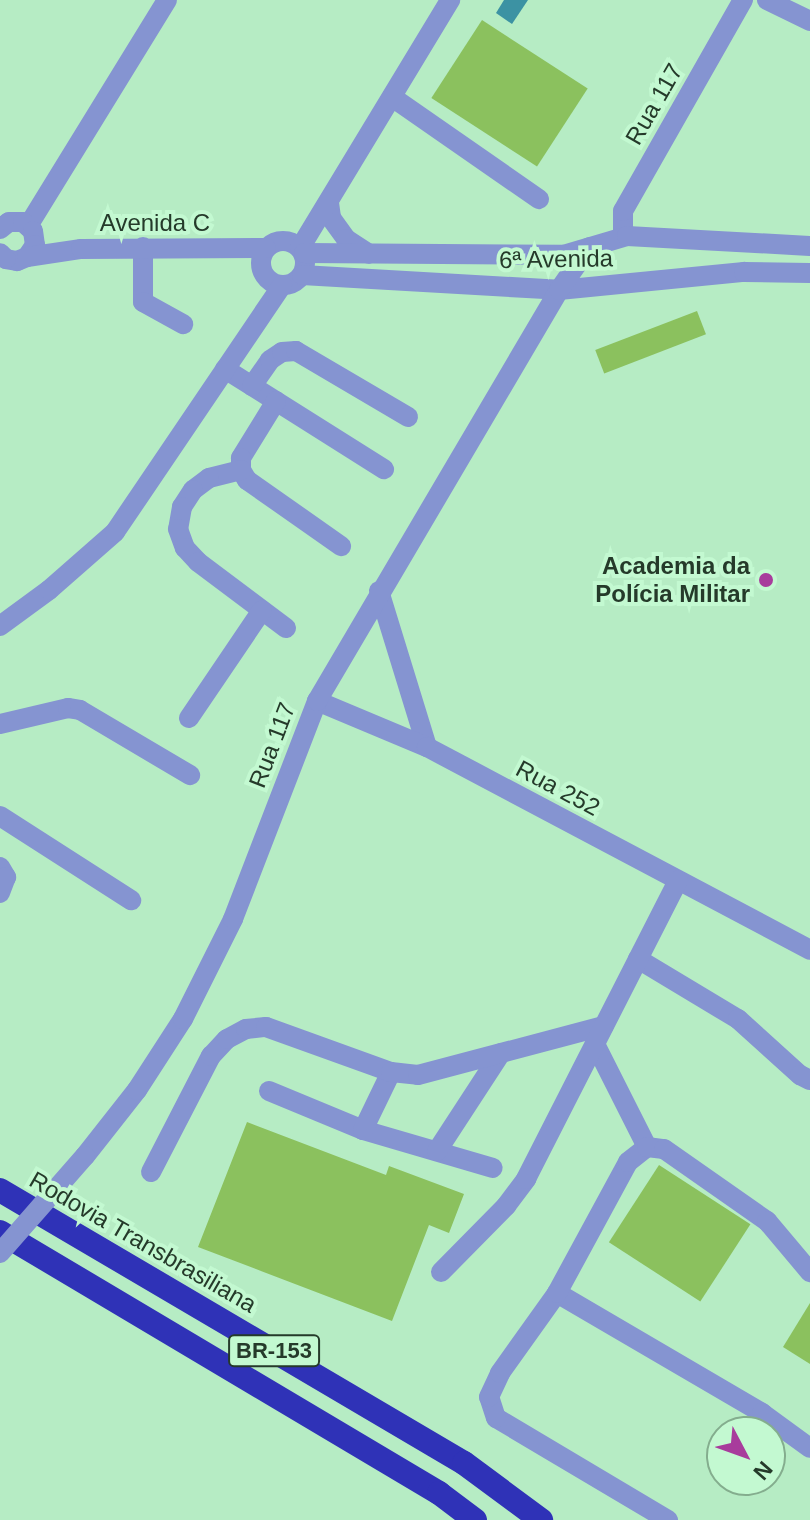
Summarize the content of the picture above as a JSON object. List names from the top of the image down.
{
  "streets": {
    "highway": ["Rodovia Transbrasiliana", "BR-153"],
    "street": [
      "Rua 117",
      "Avenida C",
      "6ª Avenida",
      "Rua 252"
    ]
  },
  "crossings": [
    ["Rua 117", "6ª Avenida"],
    ["Rua 117", "Rua 252"],
    ["Avenida C", "6ª Avenida"]
  ],
  "places": ["Academia da Polícia Militar"],
  "north": "bottom right"
}
